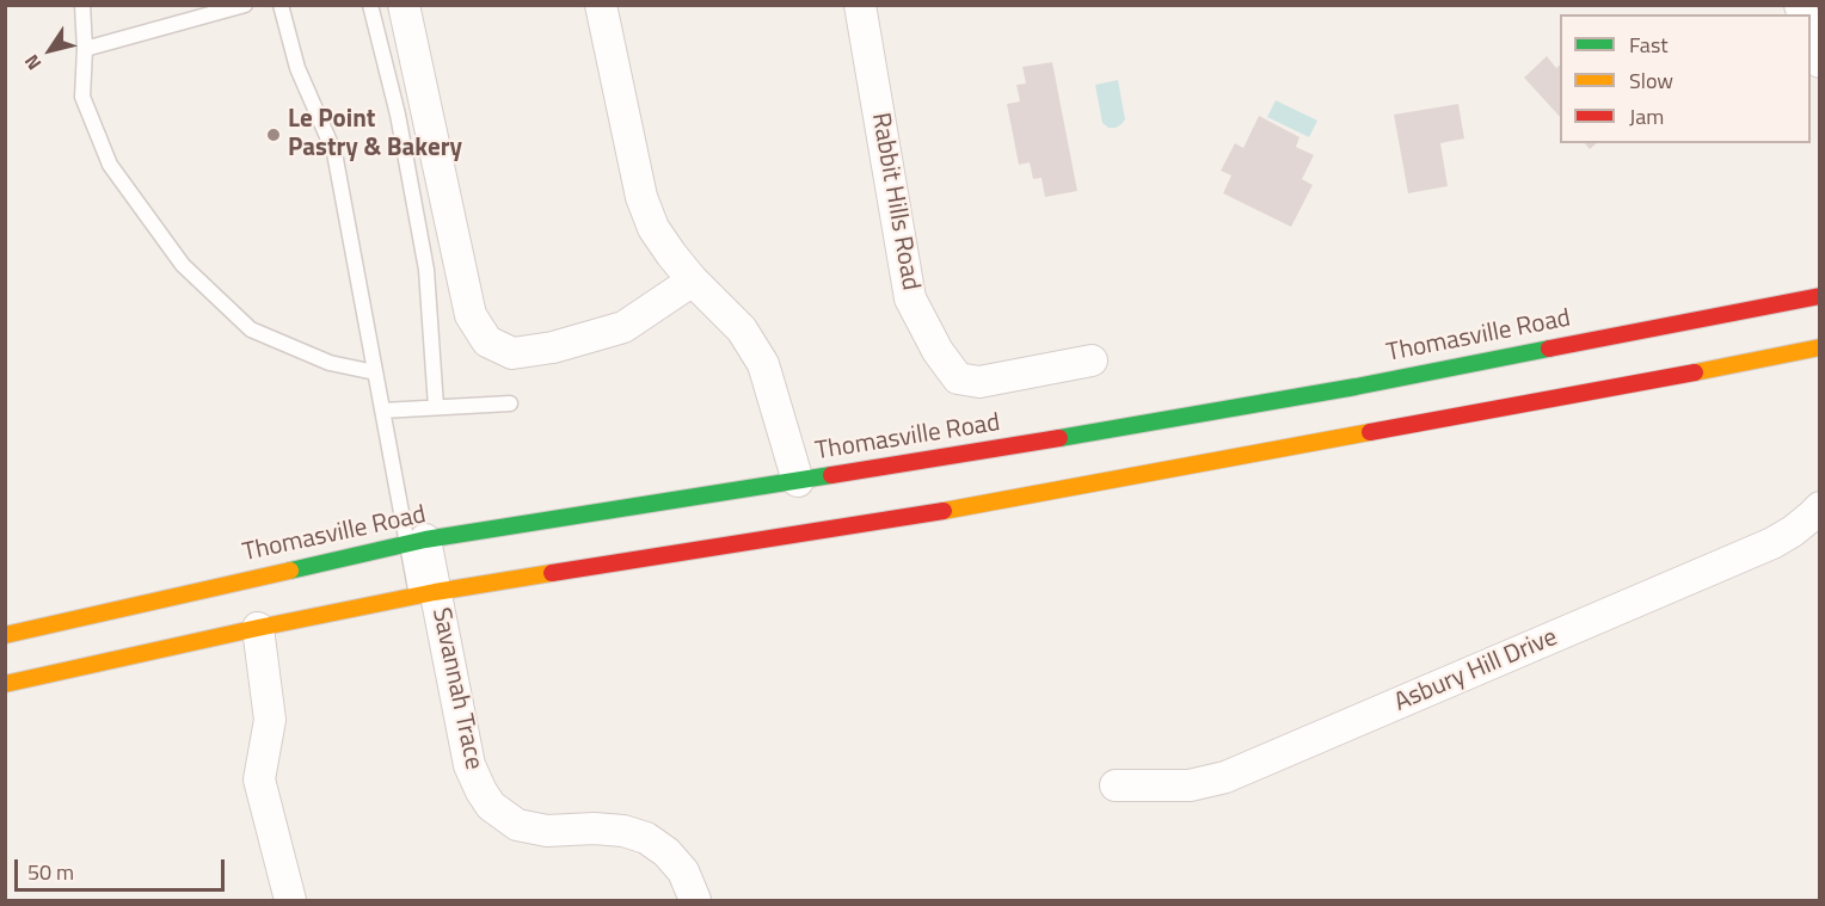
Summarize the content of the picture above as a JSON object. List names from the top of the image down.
{
  "streets": {
    "main road": ["Thomasville Road"],
    "street": ["Rabbit Hills Road", "Asbury Hill Drive", "Savannah Trace"]
  },
  "crossings": [
    ["Thomasville Road", "Savannah Trace"]
  ],
  "places": ["Le Point Pastry & Bakery"],
  "legend": ["Fast", "Slow", "Jam"],
  "scale_bar": "50 m",
  "north": "bottom left"
}
